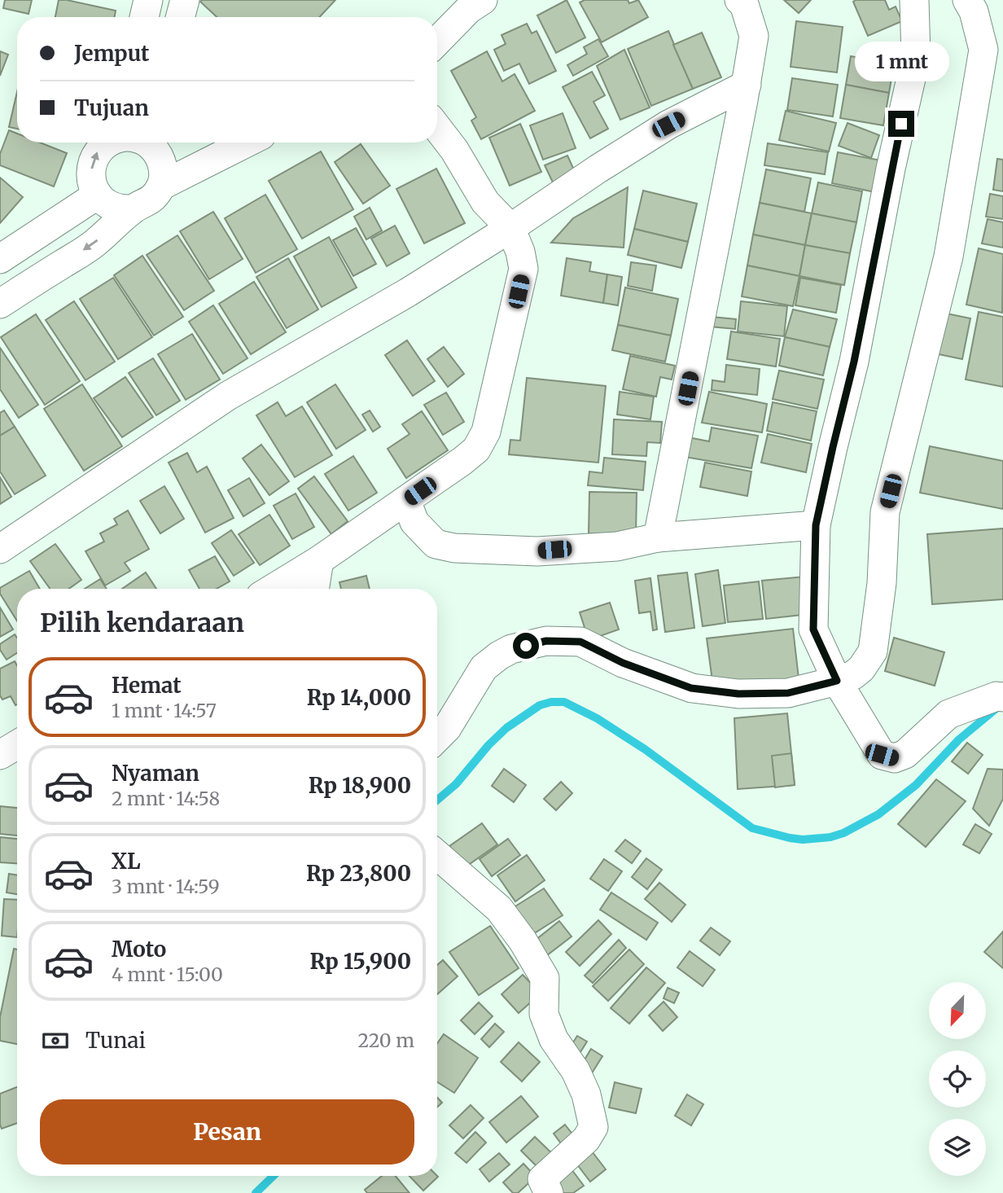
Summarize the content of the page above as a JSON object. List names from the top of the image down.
{
  "north": "bottom left",
  "page": {
    "banner": ["Jemput", "Tujuan"],
    "bubble": "1 mnt",
    "heading": "Pilih kendaraan",
    "list": [
      {
        "name": "Hemat",
        "note": "1 mnt · 14:57",
        "value": "Rp 14,000"
      },
      {
        "name": "Nyaman",
        "note": "2 mnt · 14:58",
        "value": "Rp 18,900"
      },
      {
        "name": "XL",
        "note": "3 mnt · 14:59",
        "value": "Rp 23,800"
      },
      {
        "name": "Moto",
        "note": "4 mnt · 15:00",
        "value": "Rp 15,900"
      }
    ],
    "pay": ["Tunai", "220 m"],
    "buttons": "Pesan"
  }
}
